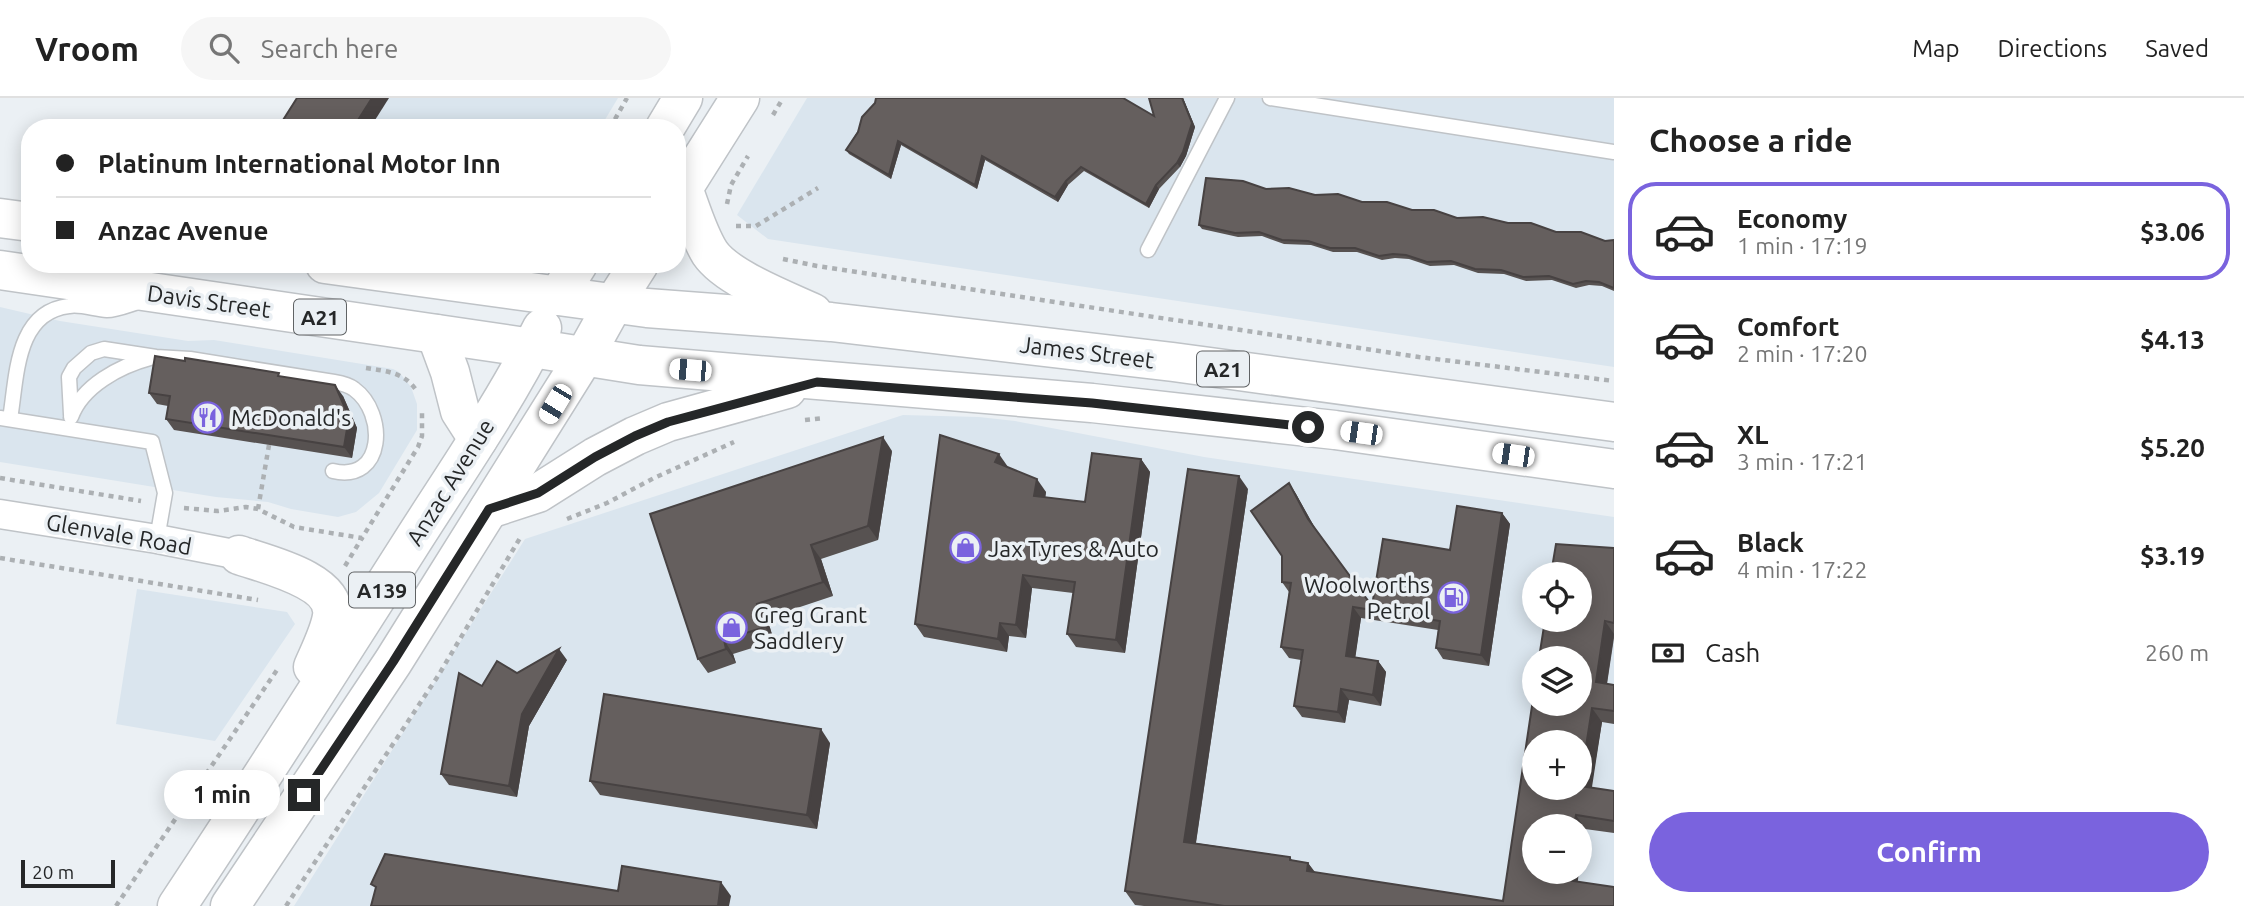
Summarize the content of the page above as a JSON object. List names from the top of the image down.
{
  "streets": {
    "main road": [
      "Davis Street",
      "A21",
      "James Street",
      "Anzac Avenue",
      "A139"
    ],
    "street": ["Glenvale Road"]
  },
  "crossings": [
    ["Davis Street", "A21"],
    ["Davis Street", "Anzac Avenue"],
    ["A21", "James Street"],
    ["A21", "Anzac Avenue"],
    ["James Street", "Anzac Avenue"]
  ],
  "places": {
    "restaurant": ["McDonald's"],
    "shop": ["Jax Tyres & Auto", "Greg Grant Saddlery"],
    "fuel station": ["Woolworths Petrol"]
  },
  "scale_bar": "20 m",
  "page": {
    "header": "Vroom",
    "search": "Search here",
    "nav": ["Map", "Directions", "Saved"],
    "heading": "Choose a ride",
    "banner": ["Platinum International Motor Inn", "Anzac Avenue"],
    "list": [
      {
        "name": "Economy",
        "note": "1 min · 17:19",
        "value": "$3.06"
      },
      {
        "name": "Comfort",
        "note": "2 min · 17:20",
        "value": "$4.13"
      },
      {
        "name": "XL",
        "note": "3 min · 17:21",
        "value": "$5.20"
      },
      {
        "name": "Black",
        "note": "4 min · 17:22",
        "value": "$3.19"
      }
    ],
    "map_buttons": ["+", "−"],
    "pay": ["Cash", "260 m"],
    "bubble": "1 min",
    "buttons": "Confirm",
    "scale": "20 m"
  }
}
